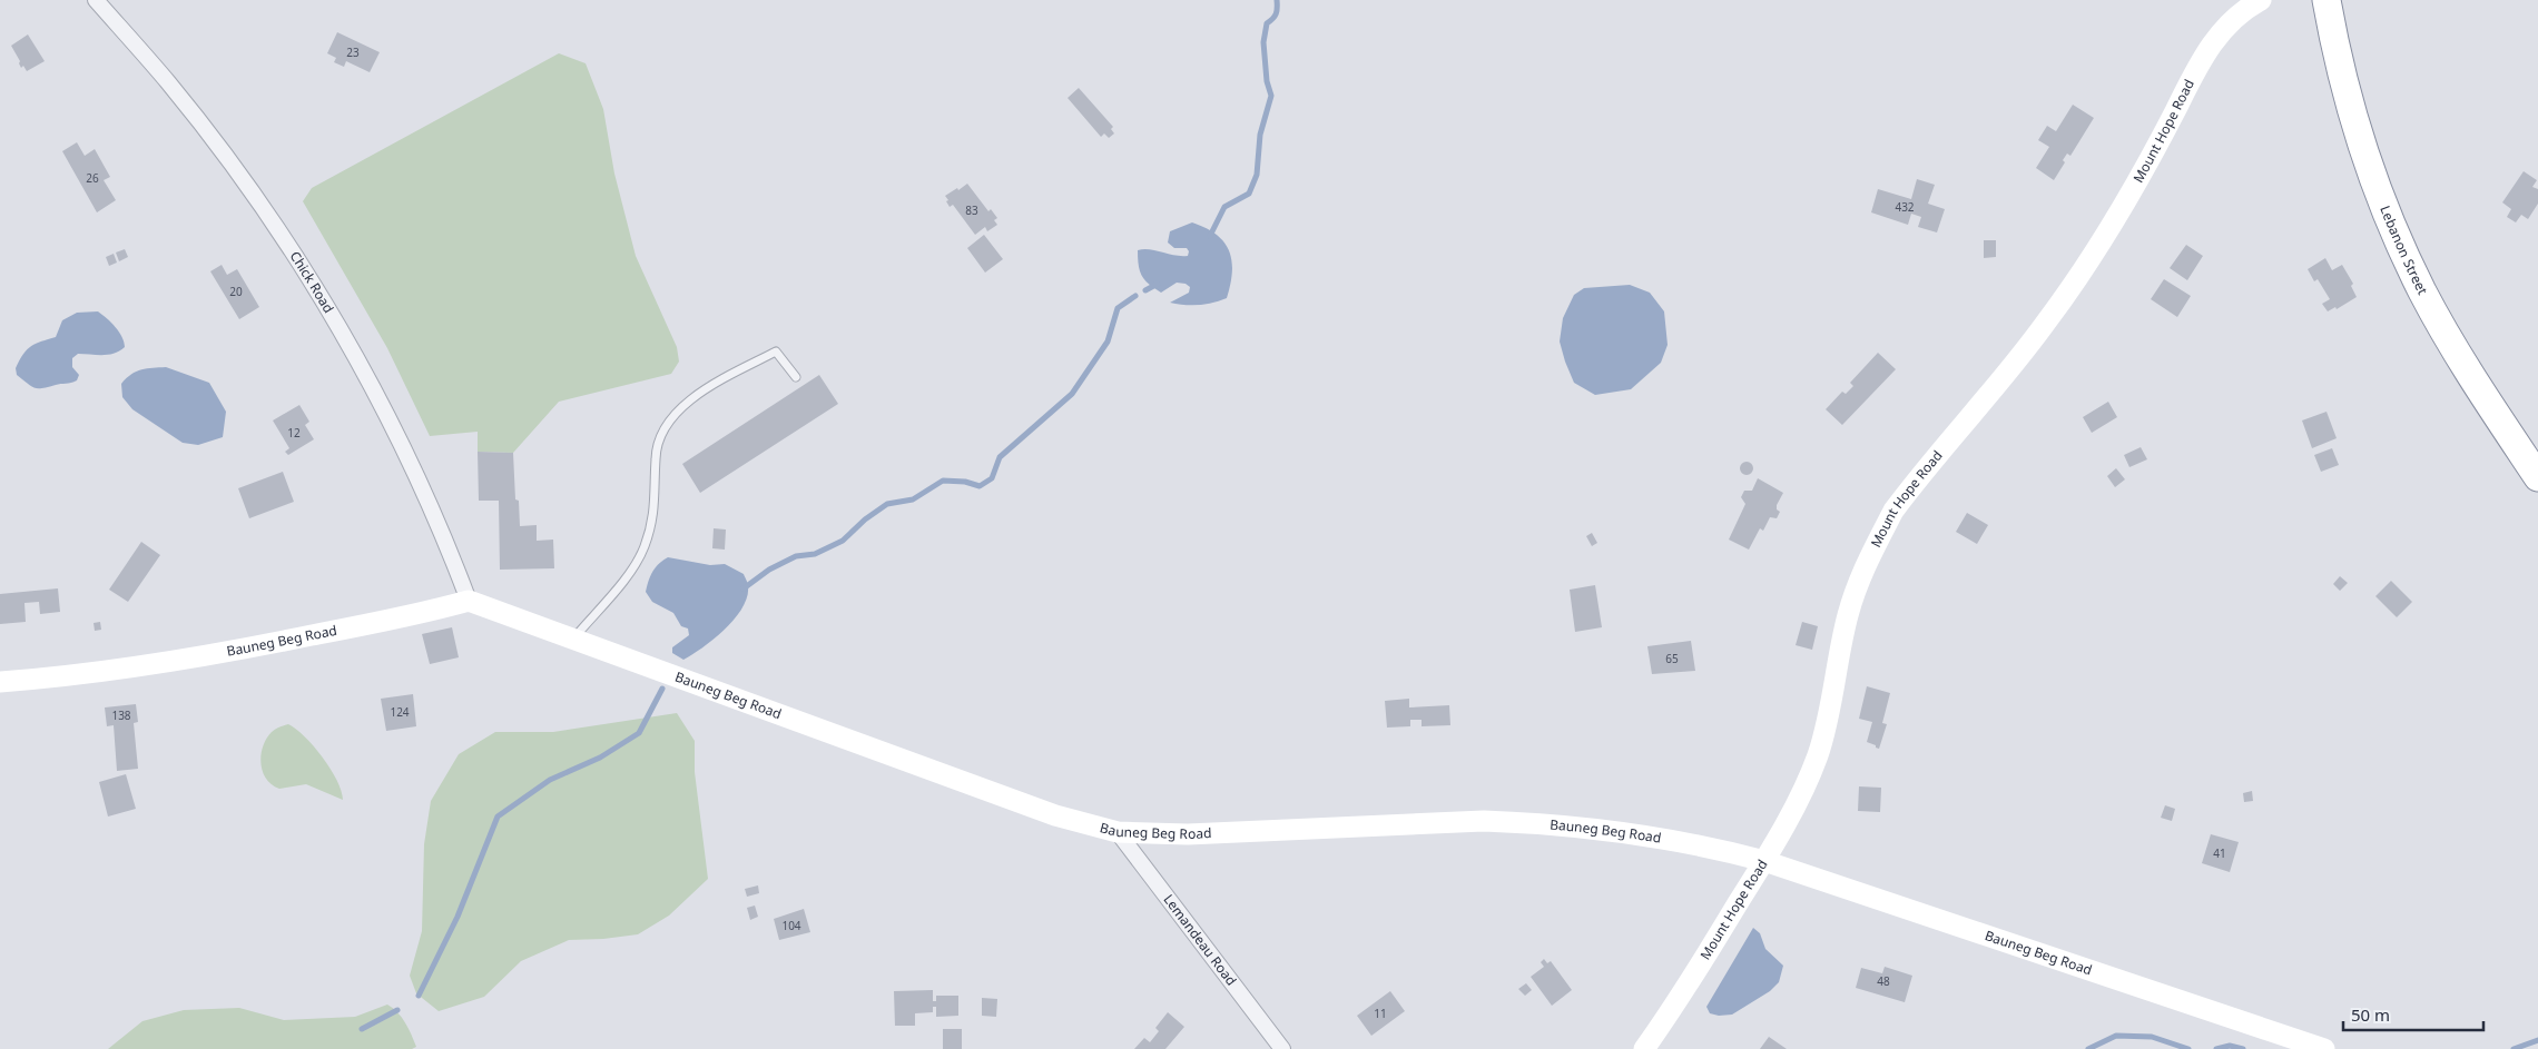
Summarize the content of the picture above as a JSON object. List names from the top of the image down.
{
  "streets": {
    "highway": ["Lebanon Street"],
    "street": [
      "Mount Hope Road",
      "Chick Road",
      "Bauneg Beg Road",
      "Lemandeau Road"
    ]
  },
  "crossings": [
    ["Mount Hope Road", "Bauneg Beg Road"],
    ["Chick Road", "Bauneg Beg Road"],
    ["Bauneg Beg Road", "Lemandeau Road"]
  ],
  "house_numbers": [
    "23",
    "26",
    "432",
    "83",
    "20",
    "12",
    "65",
    "124",
    "138",
    "41",
    "104",
    "48",
    "11"
  ],
  "scale_bar": "50 m"
}
